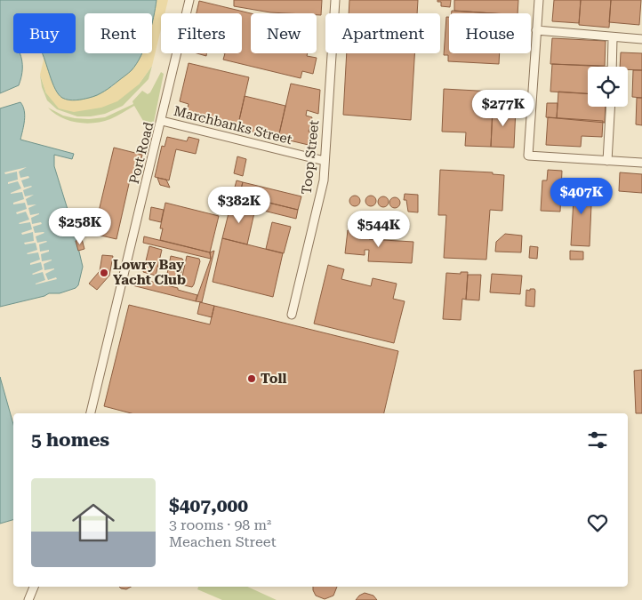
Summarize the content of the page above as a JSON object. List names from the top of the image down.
{
  "streets": {
    "street": ["Marchbanks Street", "Port Road", "Toop Street"]
  },
  "crossings": [
    ["Marchbanks Street", "Port Road"],
    ["Marchbanks Street", "Toop Street"]
  ],
  "places": ["Lowry Bay Yacht Club", "Toll"],
  "page": {
    "chip": [
      "Buy",
      "Rent",
      "Filters",
      "New",
      "Apartment",
      "House"
    ],
    "price": [
      "$277K",
      "$407K",
      "$382K",
      "$258K",
      "$544K"
    ],
    "heading": "5 homes",
    "list": [
      {
        "name": "$407,000",
        "note": "3 rooms · 98 m² · Meachen Street"
      }
    ]
  }
}
